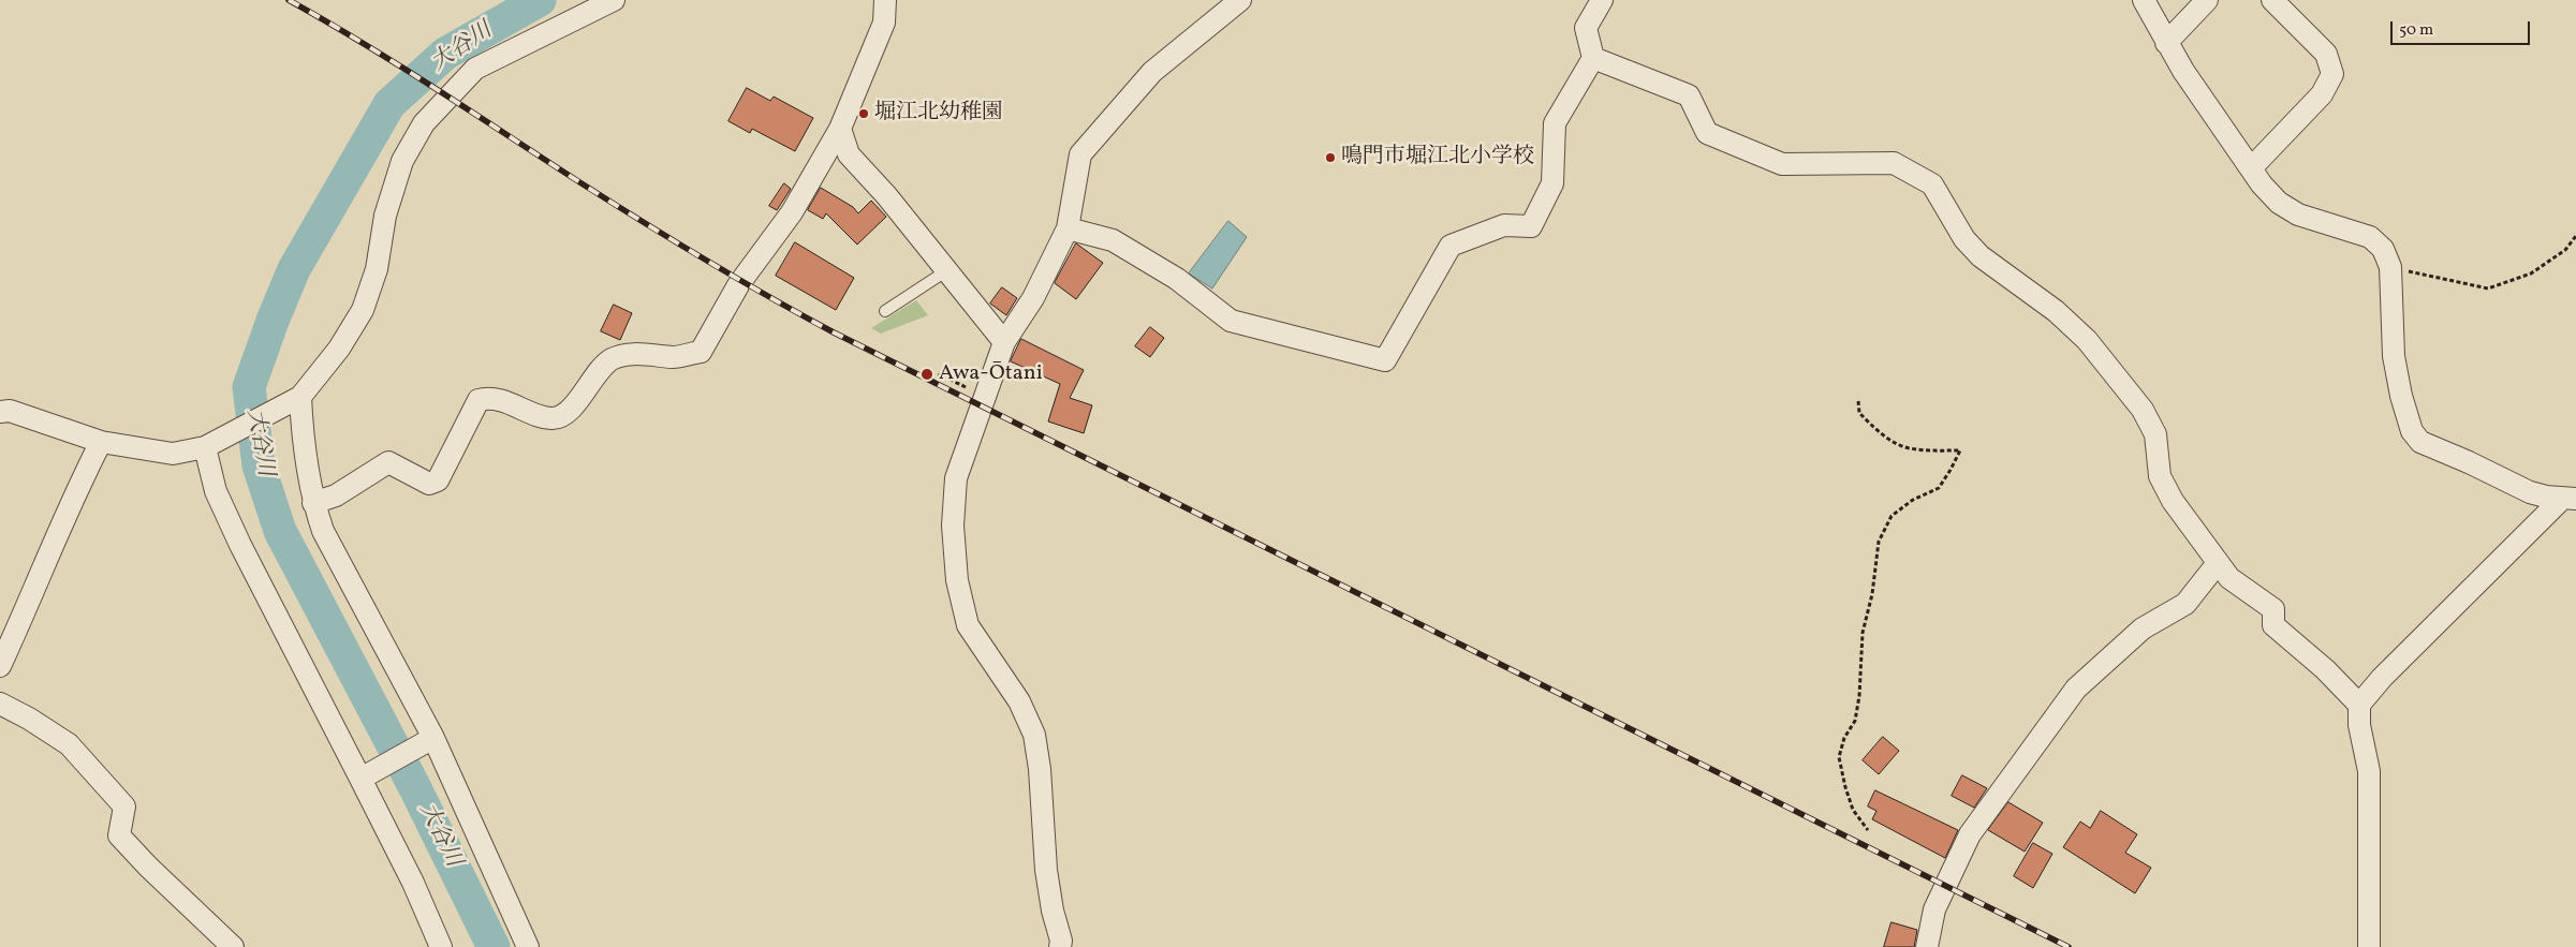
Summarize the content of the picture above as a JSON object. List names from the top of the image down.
{
  "water": ["大谷川"],
  "places": ["堀江北幼稚園", "鳴門市堀江北小学校", "Awa-Ōtani"],
  "scale_bar": "50 m"
}
